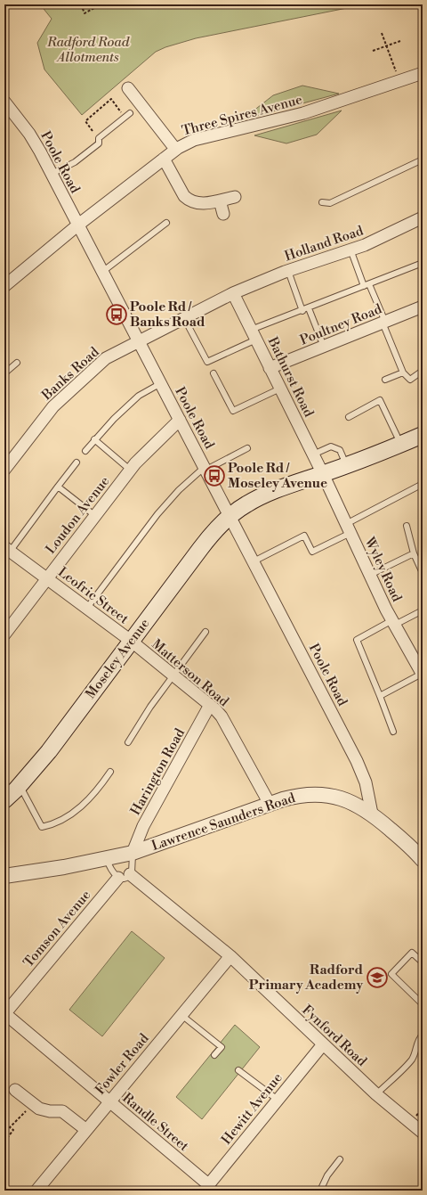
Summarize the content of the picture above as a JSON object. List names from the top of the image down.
{
  "streets": {
    "main road": ["Moseley Avenue"],
    "street": [
      "Three Spires Avenue",
      "Poole Road",
      "Holland Road",
      "Poultney Road",
      "Banks Road",
      "Bathurst Road",
      "Loudon Avenue",
      "Wyley Road",
      "Leofric Street",
      "Matterson Road",
      "Harington Road",
      "Lawrence Saunders Road",
      "Tomson Avenue",
      "Fynford Road",
      "Fowler Road",
      "Hewitt Avenue",
      "Randle Street"
    ]
  },
  "crossings": [
    ["Three Spires Avenue", "Poole Road"],
    ["Poole Road", "Banks Road"],
    ["Poole Road", "Loudon Avenue"],
    ["Poole Road", "Moseley Avenue"],
    ["Poole Road", "Lawrence Saunders Road"],
    ["Holland Road", "Banks Road"],
    ["Holland Road", "Bathurst Road"],
    ["Poultney Road", "Bathurst Road"],
    ["Banks Road", "Bathurst Road"],
    ["Bathurst Road", "Wyley Road"],
    ["Bathurst Road", "Moseley Avenue"],
    ["Loudon Avenue", "Leofric Street"],
    ["Wyley Road", "Moseley Avenue"],
    ["Leofric Street", "Moseley Avenue"],
    ["Leofric Street", "Matterson Road"],
    ["Moseley Avenue", "Matterson Road"],
    ["Matterson Road", "Harington Road"],
    ["Matterson Road", "Lawrence Saunders Road"],
    ["Harington Road", "Lawrence Saunders Road"],
    ["Tomson Avenue", "Randle Street"],
    ["Fynford Road", "Fowler Road"],
    ["Fynford Road", "Hewitt Avenue"],
    ["Fowler Road", "Randle Street"],
    ["Hewitt Avenue", "Randle Street"]
  ],
  "parks": ["Radford Road Allotments"],
  "places": {
    "bus stop": ["Poole Rd / Banks Road", "Poole Rd / Moseley Avenue"],
    "school or university": ["Radford Primary Academy"]
  }
}
